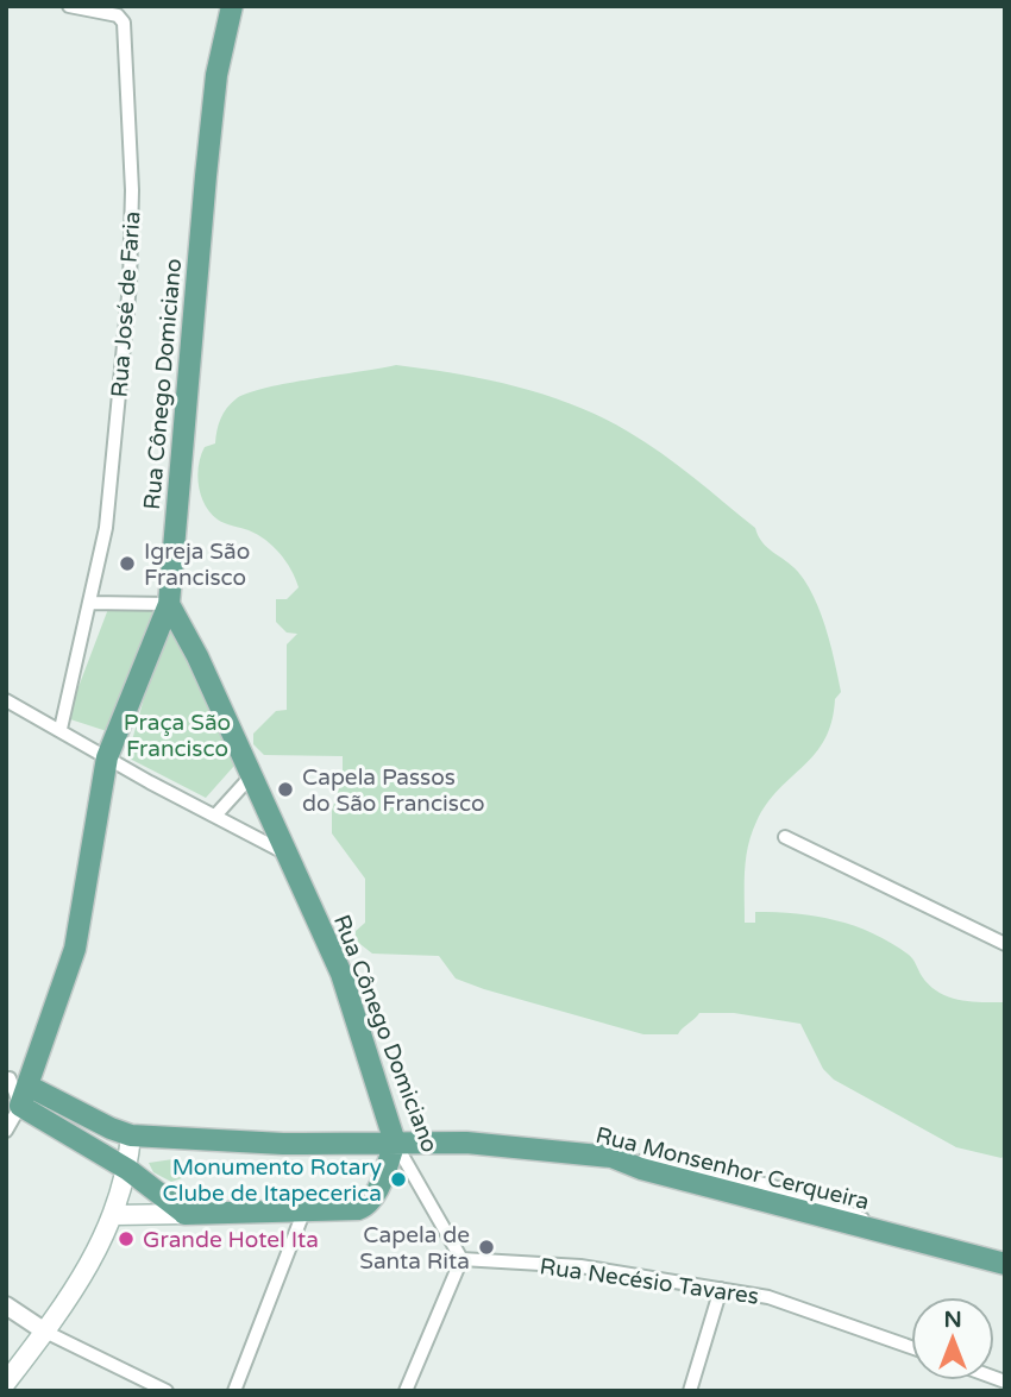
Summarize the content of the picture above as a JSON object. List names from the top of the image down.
{
  "streets": {
    "main road": ["Rua Cônego Domiciano", "Rua Monsenhor Cerqueira"],
    "street": ["Rua José de Faria", "Rua Necésio Tavares"]
  },
  "crossings": [
    ["Rua Cônego Domiciano", "Rua Monsenhor Cerqueira"],
    ["Rua Cônego Domiciano", "Rua Necésio Tavares"]
  ],
  "parks": ["Praça São Francisco"],
  "places": [
    "Igreja São Francisco",
    "Capela Passos do São Francisco",
    "Monumento Rotary Clube de Itapecerica",
    "Grande Hotel Ita",
    "Capela de Santa Rita"
  ],
  "north": "top"
}
